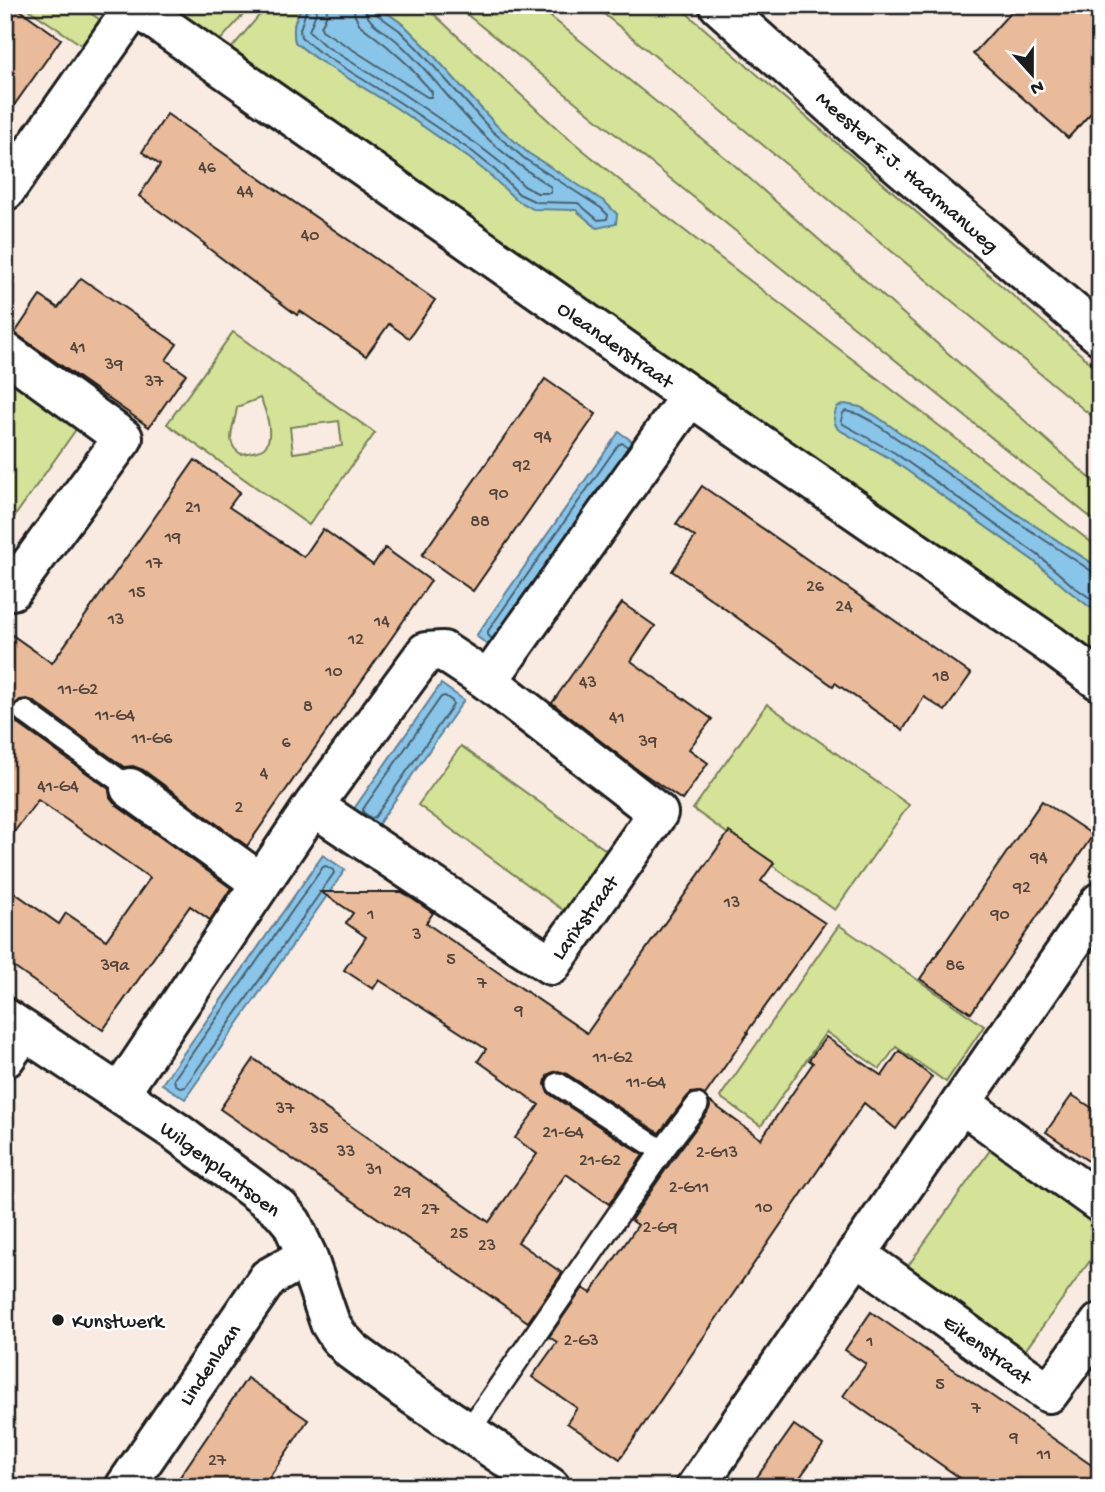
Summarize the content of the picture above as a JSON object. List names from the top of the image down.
{
  "streets": {
    "street": [
      "Meester F.J. Haarmanweg",
      "Oleanderstraat",
      "Larixstraat",
      "Wilgenplantsoen",
      "Eikenstraat",
      "Lindenlaan"
    ]
  },
  "crossings": [
    ["Larixstraat", "Wilgenplantsoen"],
    ["Wilgenplantsoen", "Lindenlaan"]
  ],
  "places": ["Kunstwerk"],
  "house_numbers": [
    "46",
    "44",
    "40",
    "41",
    "39",
    "37",
    "94",
    "92",
    "90",
    "21",
    "88",
    "19",
    "17",
    "26",
    "15",
    "24",
    "13",
    "14",
    "12",
    "10",
    "18",
    "43",
    "11-G2",
    "8",
    "11-G4",
    "41",
    "11-G6",
    "39",
    "6",
    "4",
    "41-G4",
    "2",
    "94",
    "92",
    "13",
    "1",
    "90",
    "3",
    "5",
    "39a",
    "86",
    "7",
    "9",
    "11-G2",
    "11-G4",
    "37",
    "35",
    "21-G4",
    "33",
    "2-G13",
    "21-G2",
    "31",
    "2-G11",
    "29",
    "10",
    "27",
    "2-G9",
    "25",
    "23",
    "2-G3",
    "1",
    "5",
    "7",
    "9",
    "11",
    "27"
  ],
  "north": "bottom"
}
